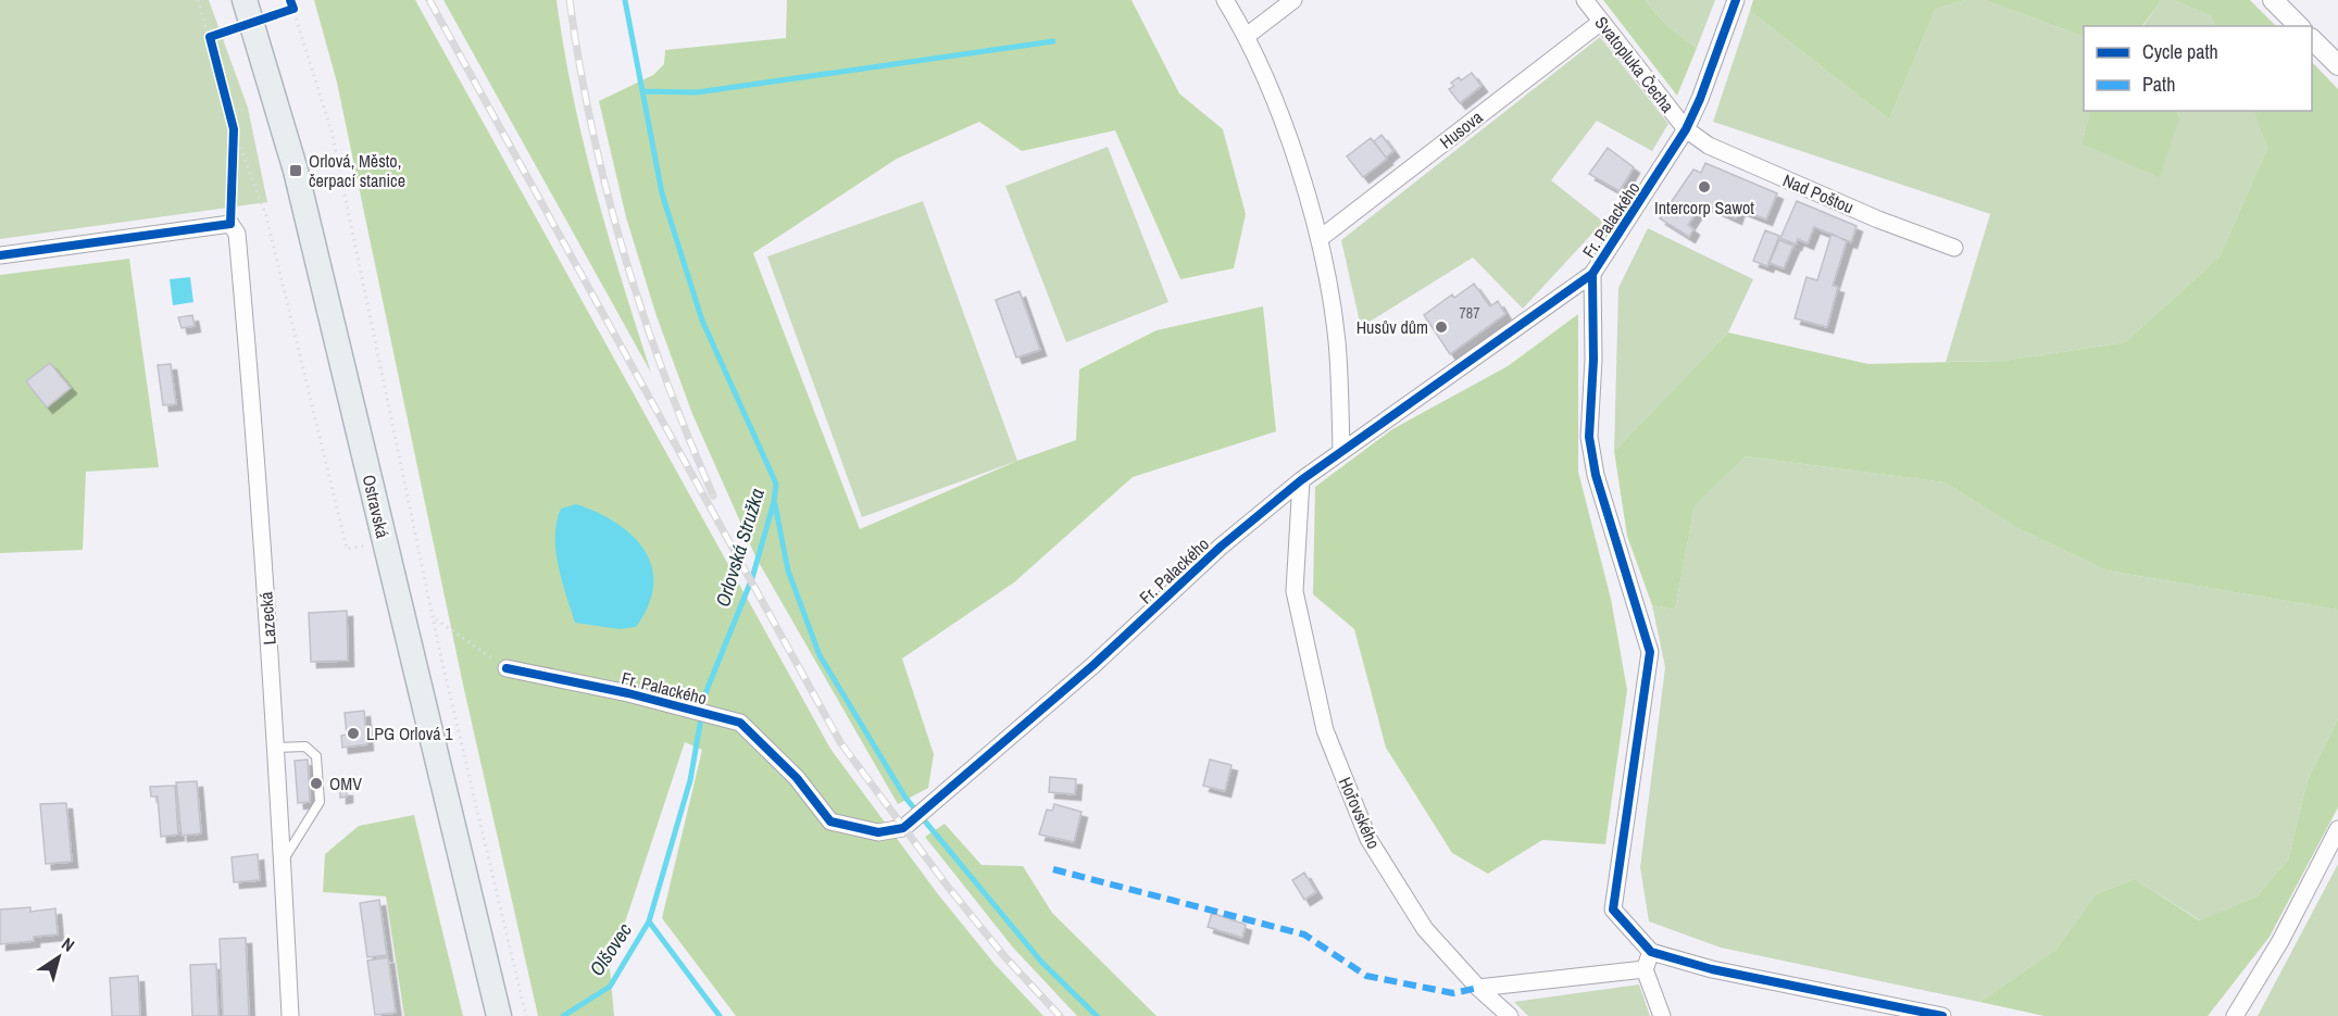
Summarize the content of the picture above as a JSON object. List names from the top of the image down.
{
  "streets": {
    "main road": ["Ostravská"],
    "street": [
      "Svatopluka Čecha",
      "Husova",
      "Nad Poštou",
      "Fr. Palackého",
      "Lazecká",
      "Hořovského"
    ]
  },
  "crossings": [
    ["Svatopluka Čecha", "Husova"],
    ["Svatopluka Čecha", "Nad Poštou"],
    ["Svatopluka Čecha", "Fr. Palackého"],
    ["Nad Poštou", "Fr. Palackého"],
    ["Fr. Palackého", "Hořovského"]
  ],
  "water": ["Orlovská Stružka", "Olšovec"],
  "places": {
    "transit": ["Orlová, Město, čerpací stanice"],
    "other": [
      "Intercorp Sawot",
      "Husův dům",
      "LPG Orlová 1",
      "OMV"
    ]
  },
  "house_numbers": ["787"],
  "legend": ["Cycle path", "Path"],
  "north": "top right"
}
